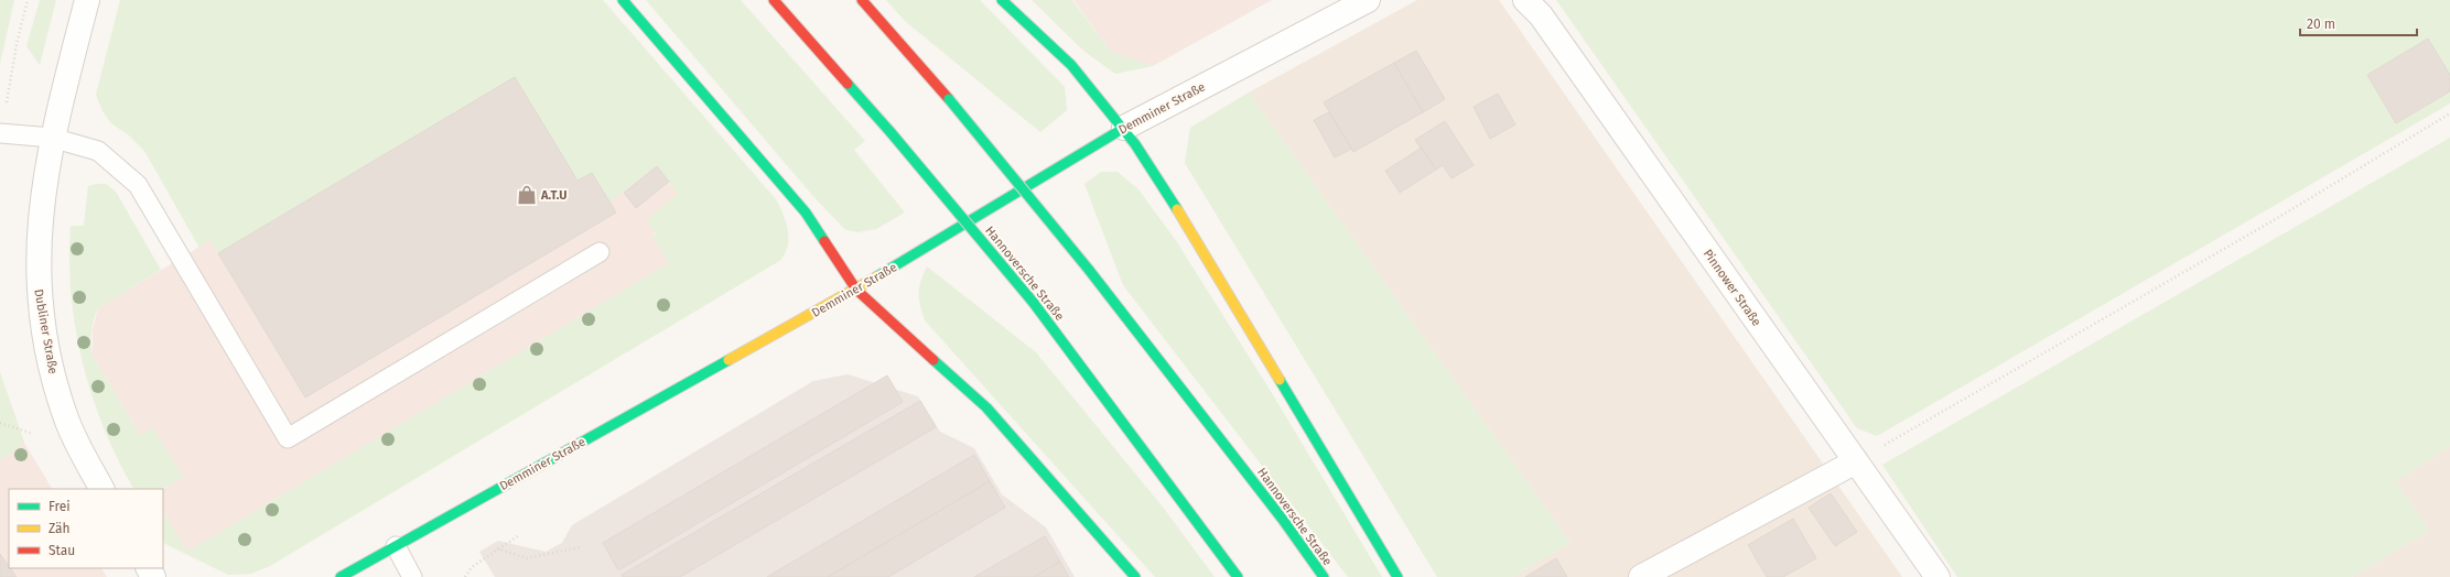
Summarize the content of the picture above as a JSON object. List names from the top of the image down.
{
  "streets": {
    "main road": ["Demminer Straße", "Hannoversche Straße"],
    "street": ["Pinnower Straße", "Dubliner Straße"]
  },
  "places": {
    "shop": ["A.T.U"]
  },
  "legend": ["Frei", "Zäh", "Stau"],
  "scale_bar": "20 m"
}
